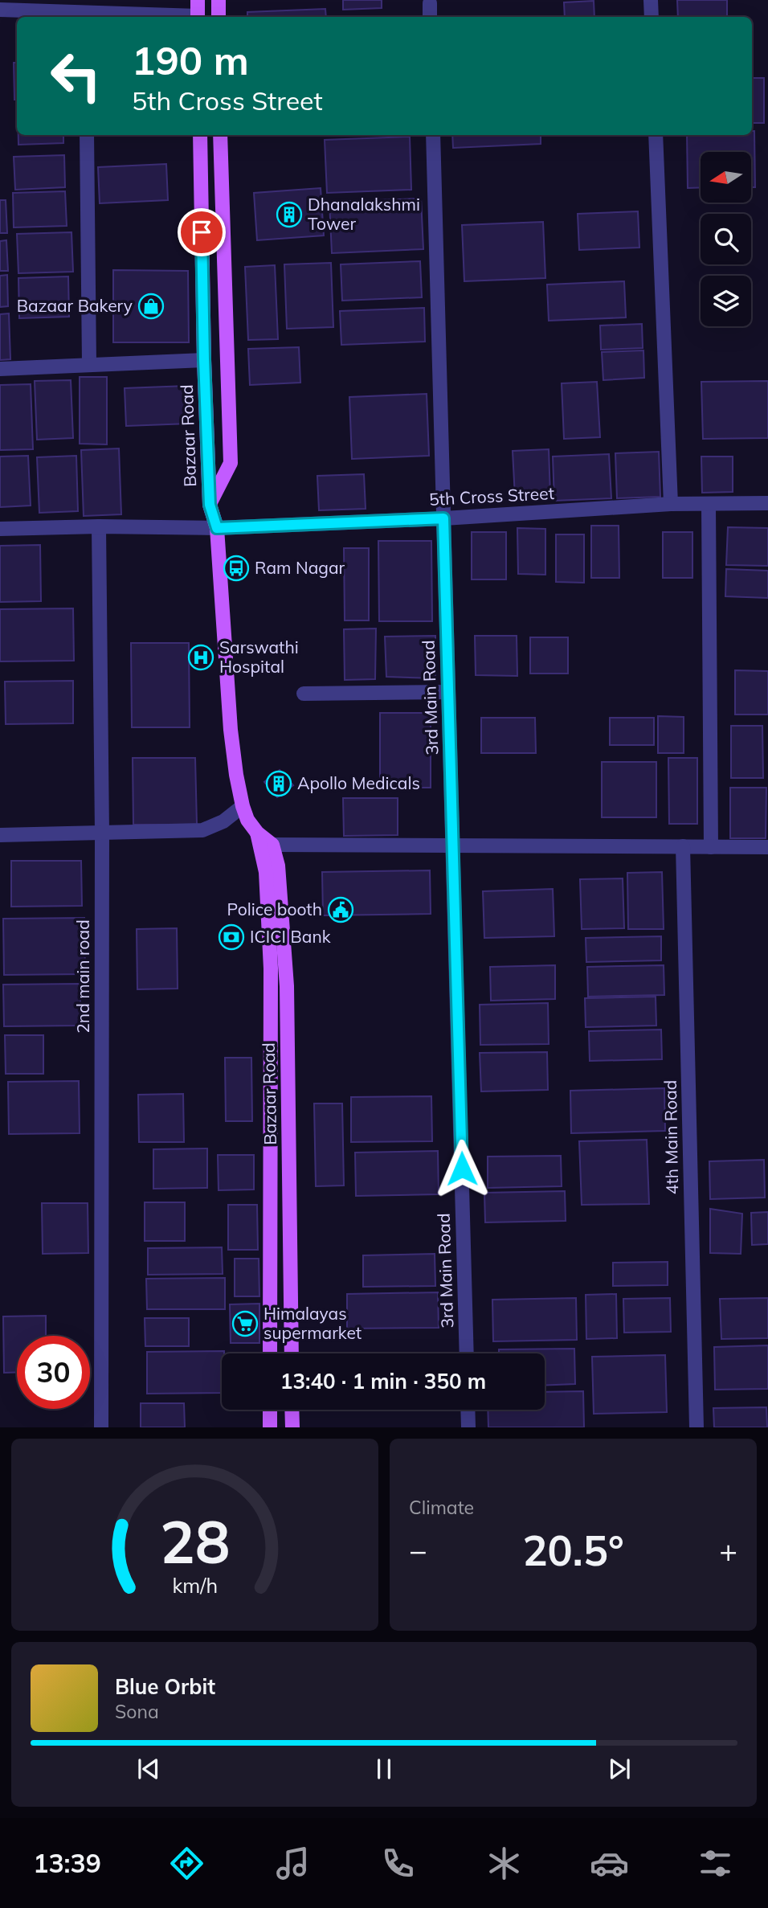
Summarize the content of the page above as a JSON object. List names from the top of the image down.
{
  "streets": {
    "main road": ["Bazaar Road"],
    "street": [
      "5th Cross Street",
      "3rd Main Road",
      "2nd main road",
      "4th Main Road"
    ]
  },
  "crossings": [
    ["Bazaar Road", "5th Cross Street"],
    ["5th Cross Street", "3rd Main Road"],
    ["5th Cross Street", "2nd main road"]
  ],
  "places": {
    "building": ["Dhanalakshmi Tower", "Apollo Medicals"],
    "shop": ["Bazaar Bakery"],
    "bus stop": ["Ram Nagar"],
    "hospital": ["Sarswathi Hospital"],
    "public building": ["Police booth"],
    "bank": ["ICICI Bank"],
    "supermarket": ["Himalayas supermarket"]
  },
  "north": "left",
  "page": {
    "turn": ["190 m", "5th Cross Street"],
    "limit": "30",
    "trip": "13:40 · 1 min · 350 m",
    "tile": "Climate",
    "heat": ["−", "20.5°", "+"],
    "song": ["Blue Orbit", "Sona"],
    "tabs": "13:39",
    "gauge": ["28", "km/h"]
  }
}
